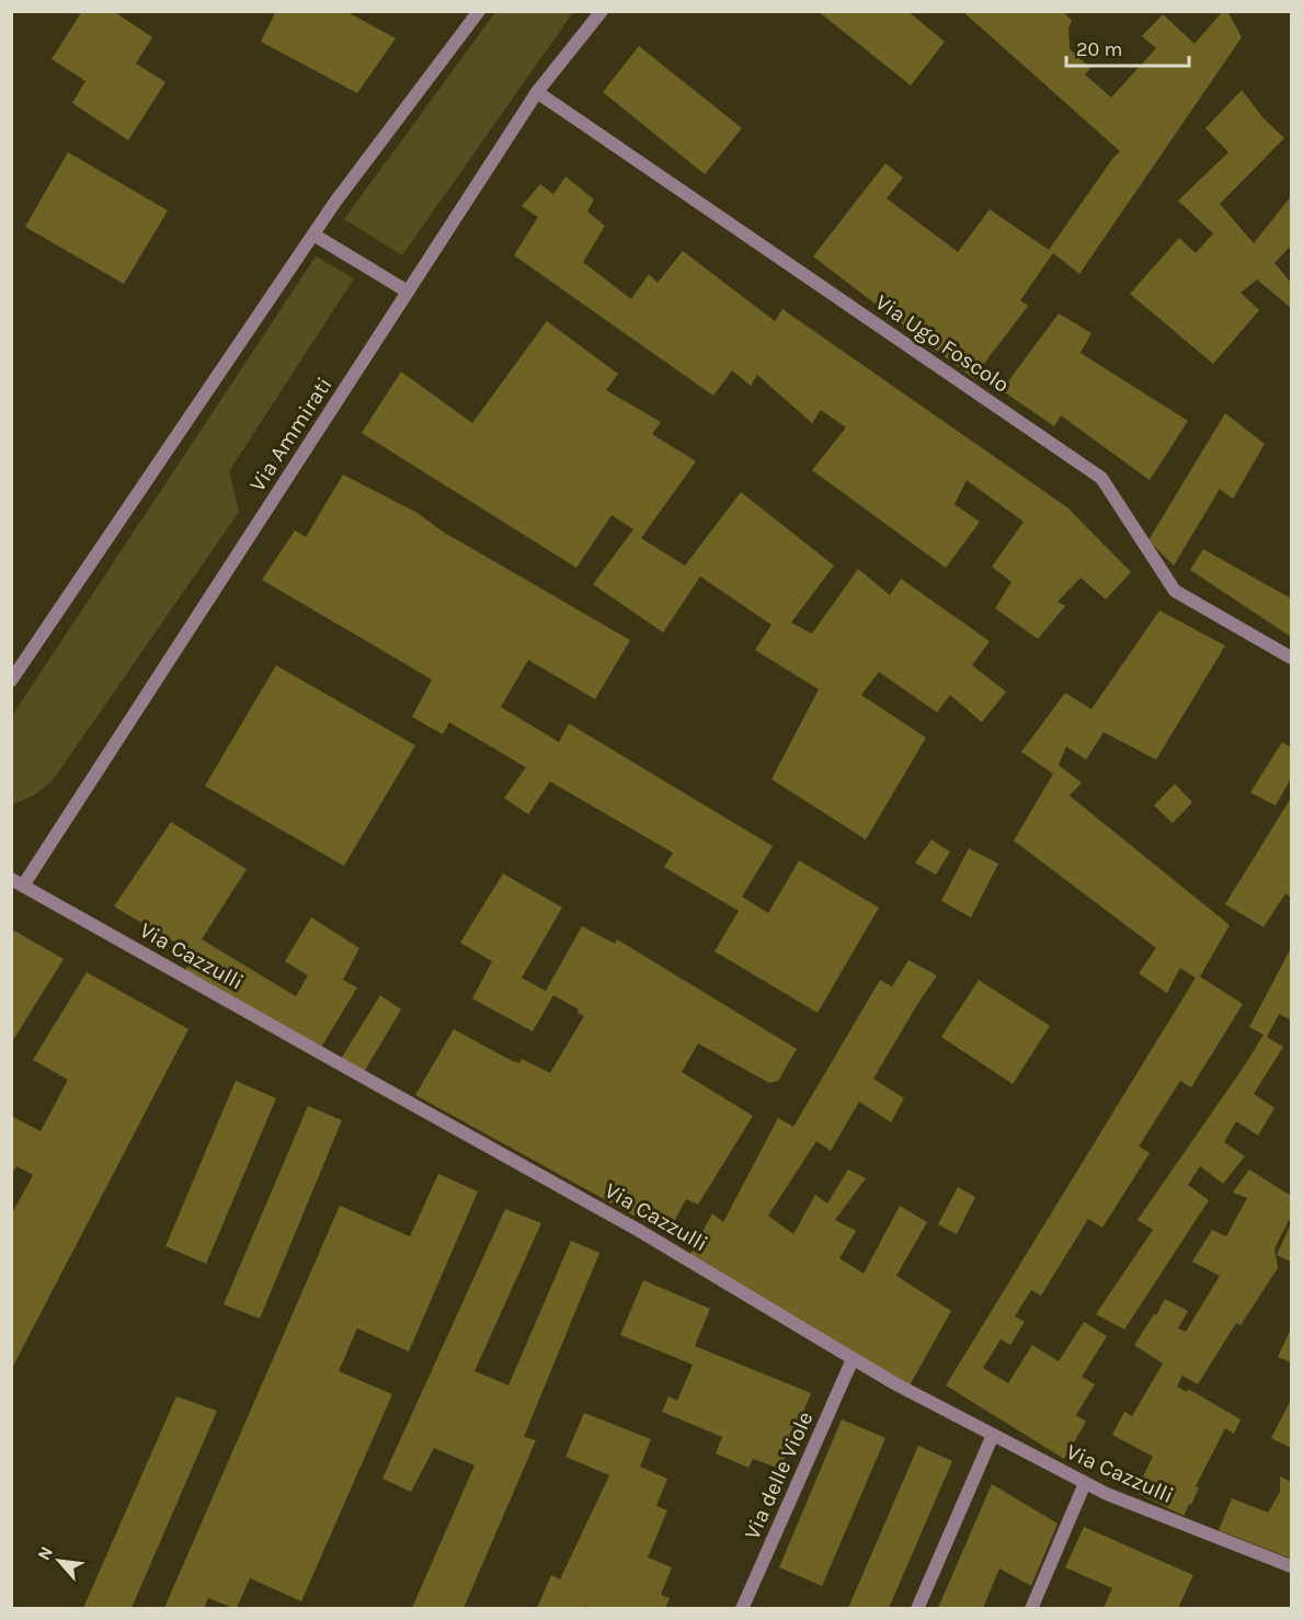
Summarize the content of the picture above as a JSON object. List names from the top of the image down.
{
  "streets": {
    "street": [
      "Via Ugo Foscolo",
      "Via Ammirati",
      "Via Cazzulli",
      "Via delle Viole"
    ]
  },
  "crossings": [
    ["Via Ugo Foscolo", "Via Ammirati"],
    ["Via Ammirati", "Via Cazzulli"],
    ["Via Cazzulli", "Via delle Viole"]
  ],
  "scale_bar": "20 m",
  "north": "top left"
}
